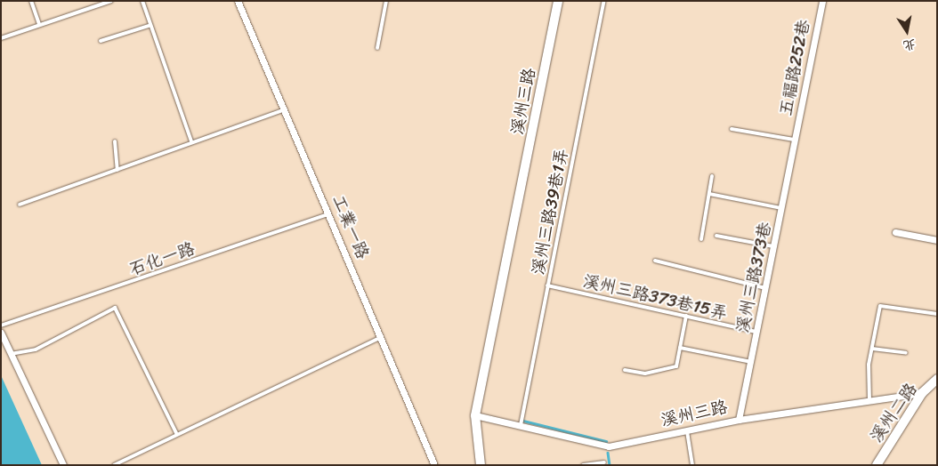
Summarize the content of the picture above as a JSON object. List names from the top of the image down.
{
  "streets": {
    "street": [
      "五福路252巷",
      "溪州三路",
      "工業一路",
      "溪州三路373巷",
      "溪州二路"
    ],
    "lane": ["溪州三路39巷1弄", "石化一路", "溪州三路373巷15弄"]
  },
  "crossings": [
    ["五福路252巷", "溪州三路373巷"],
    ["溪州三路", "溪州三路39巷1弄"],
    ["溪州三路", "溪州三路373巷"],
    ["溪州三路", "溪州二路"],
    ["溪州三路39巷1弄", "溪州三路373巷15弄"],
    ["工業一路", "石化一路"],
    ["溪州三路373巷", "溪州三路373巷15弄"]
  ],
  "north": "bottom"
}
